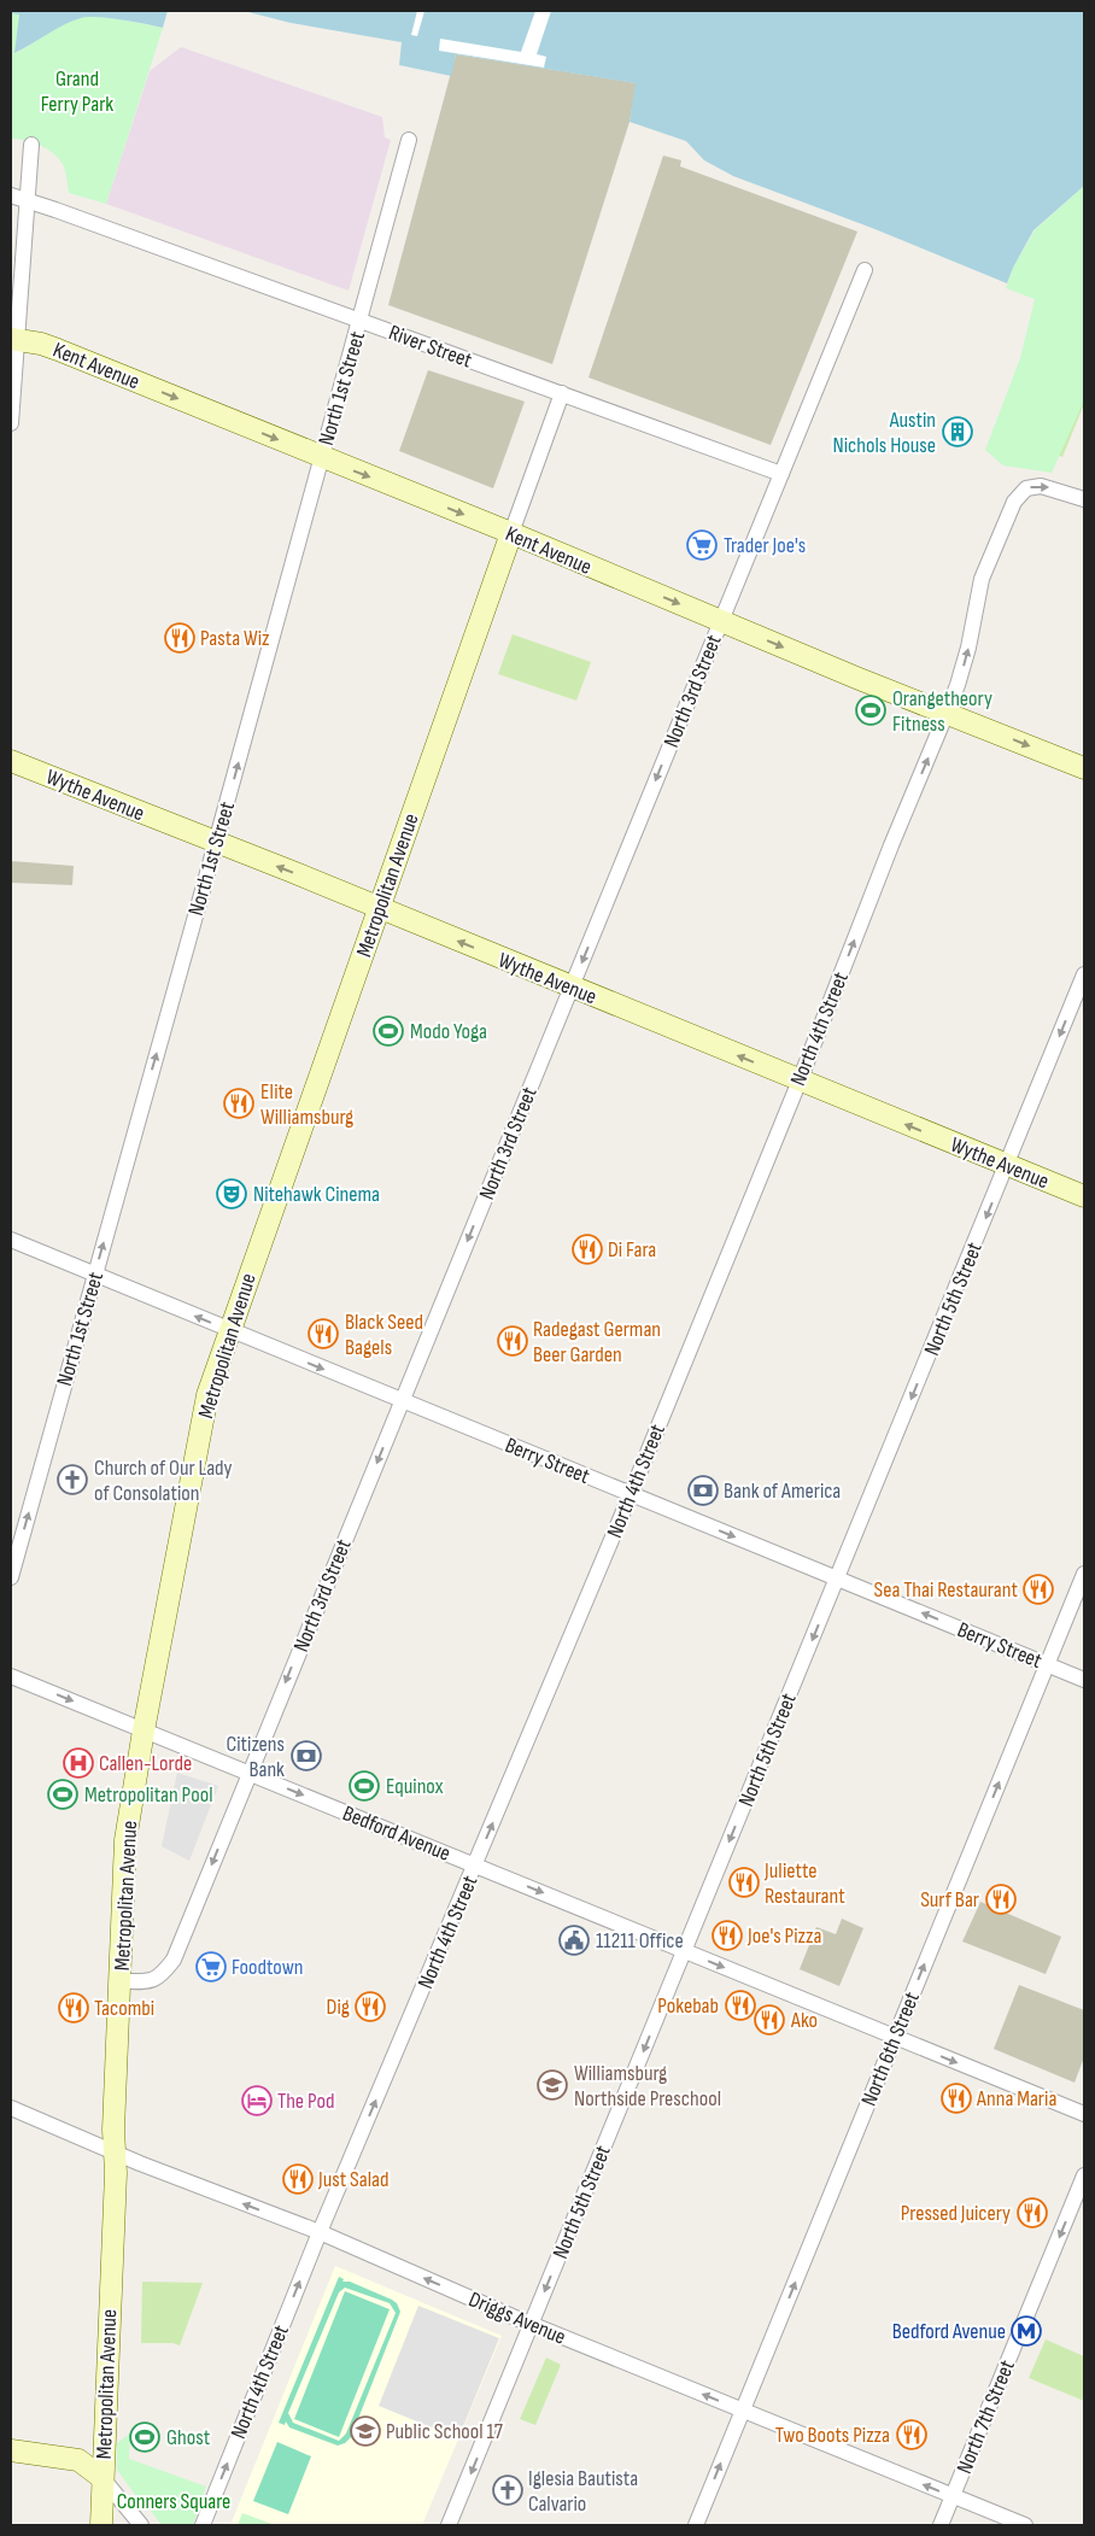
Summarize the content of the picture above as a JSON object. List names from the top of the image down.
{
  "streets": {
    "main road": ["Kent Avenue", "Wythe Avenue", "Metropolitan Avenue"],
    "street": [
      "River Street",
      "North 1st Street",
      "North 3rd Street",
      "North 4th Street",
      "North 5th Street",
      "Berry Street",
      "Bedford Avenue",
      "North 6th Street",
      "Driggs Avenue",
      "North 7th Street"
    ]
  },
  "crossings": [
    ["River Street", "North 1st Street"],
    ["River Street", "North 3rd Street"],
    ["River Street", "Metropolitan Avenue"],
    ["Kent Avenue", "North 1st Street"],
    ["Kent Avenue", "North 3rd Street"],
    ["Kent Avenue", "Metropolitan Avenue"],
    ["Kent Avenue", "North 4th Street"],
    ["North 1st Street", "Wythe Avenue"],
    ["North 1st Street", "Berry Street"],
    ["North 3rd Street", "Wythe Avenue"],
    ["North 3rd Street", "Metropolitan Avenue"],
    ["North 3rd Street", "Berry Street"],
    ["North 3rd Street", "Bedford Avenue"],
    ["Wythe Avenue", "Metropolitan Avenue"],
    ["Wythe Avenue", "North 4th Street"],
    ["Wythe Avenue", "North 5th Street"],
    ["Metropolitan Avenue", "Berry Street"],
    ["Metropolitan Avenue", "Bedford Avenue"],
    ["Metropolitan Avenue", "Driggs Avenue"],
    ["North 4th Street", "Berry Street"],
    ["North 4th Street", "Bedford Avenue"],
    ["North 4th Street", "Driggs Avenue"],
    ["North 5th Street", "Berry Street"],
    ["North 5th Street", "Bedford Avenue"],
    ["North 5th Street", "Driggs Avenue"],
    ["Berry Street", "North 6th Street"],
    ["Bedford Avenue", "North 6th Street"],
    ["North 6th Street", "Driggs Avenue"],
    ["Driggs Avenue", "North 7th Street"]
  ],
  "one_way": [
    "Kent Avenue",
    "North 1st Street",
    "North 3rd Street",
    "Wythe Avenue",
    "North 4th Street",
    "North 5th Street",
    "Bedford Avenue",
    "North 6th Street",
    "Driggs Avenue",
    "North 7th Street"
  ],
  "parks": ["Grand Ferry Park", "Conners Square"],
  "places": {
    "building": ["Austin Nichols House"],
    "supermarket": ["Trader Joe's", "Foodtown"],
    "restaurant": [
      "Pasta Wiz",
      "Elite Williamsburg",
      "Di Fara",
      "Black Seed Bagels",
      "Radegast German Beer Garden",
      "Sea Thai Restaurant",
      "Juliette Restaurant",
      "Surf Bar",
      "Joe's Pizza",
      "Pokebab",
      "Dig",
      "Tacombi",
      "Ako",
      "Anna Maria",
      "Just Salad",
      "Pressed Juicery",
      "Two Boots Pizza"
    ],
    "sports": [
      "Orangetheory Fitness",
      "Modo Yoga",
      "Equinox",
      "Metropolitan Pool",
      "Ghost"
    ],
    "theatre": ["Nitehawk Cinema"],
    "church": ["Church of Our Lady of Consolation", "Iglesia Bautista Calvario"],
    "bank": ["Bank of America", "Citizens Bank"],
    "hospital": ["Callen-Lorde"],
    "public building": ["11211 Office"],
    "school or university": ["Williamsburg Northside Preschool", "Public School 17"],
    "hotel": ["The Pod"],
    "metro station": ["Bedford Avenue"]
  }
}
